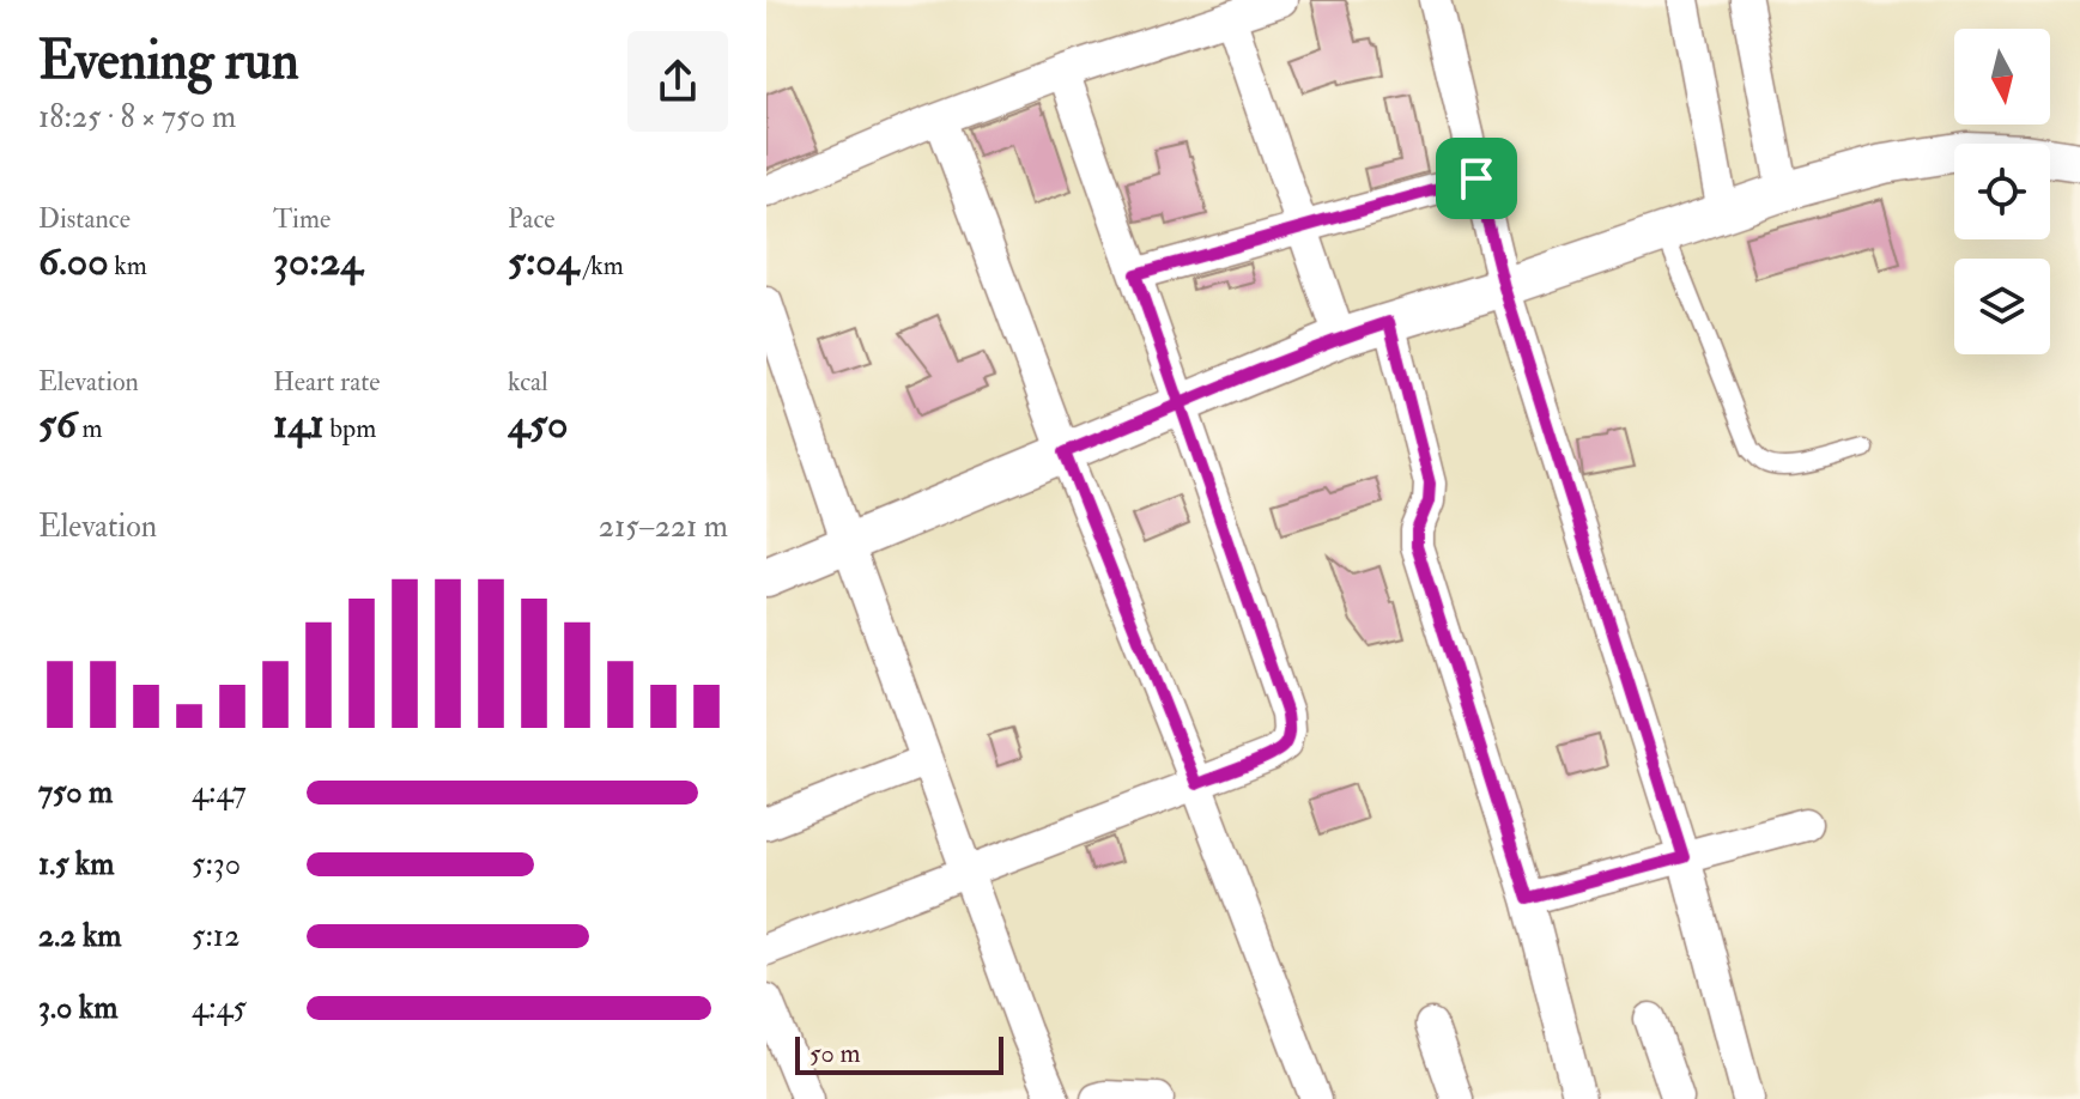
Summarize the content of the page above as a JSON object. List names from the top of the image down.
{
  "scale_bar": "50 m",
  "north": "bottom",
  "page": {
    "heading": ["Evening run", "18:25 · 8 × 750 m"],
    "stats": [
      ["Distance", "6.00 km"],
      ["Time", "30:24"],
      ["Pace", "5:04 /km"],
      ["Elevation", "56 m"],
      ["Heart rate", "141 bpm"],
      ["kcal", "450"]
    ],
    "chart": ["Elevation", "215–221 m"],
    "list": [
      {
        "name": "750 m",
        "note": "4:47"
      },
      {
        "name": "1.5 km",
        "note": "5:30"
      },
      {
        "name": "2.2 km",
        "note": "5:12"
      },
      {
        "name": "3.0 km",
        "note": "4:45"
      }
    ],
    "scale": "50 m"
  }
}
